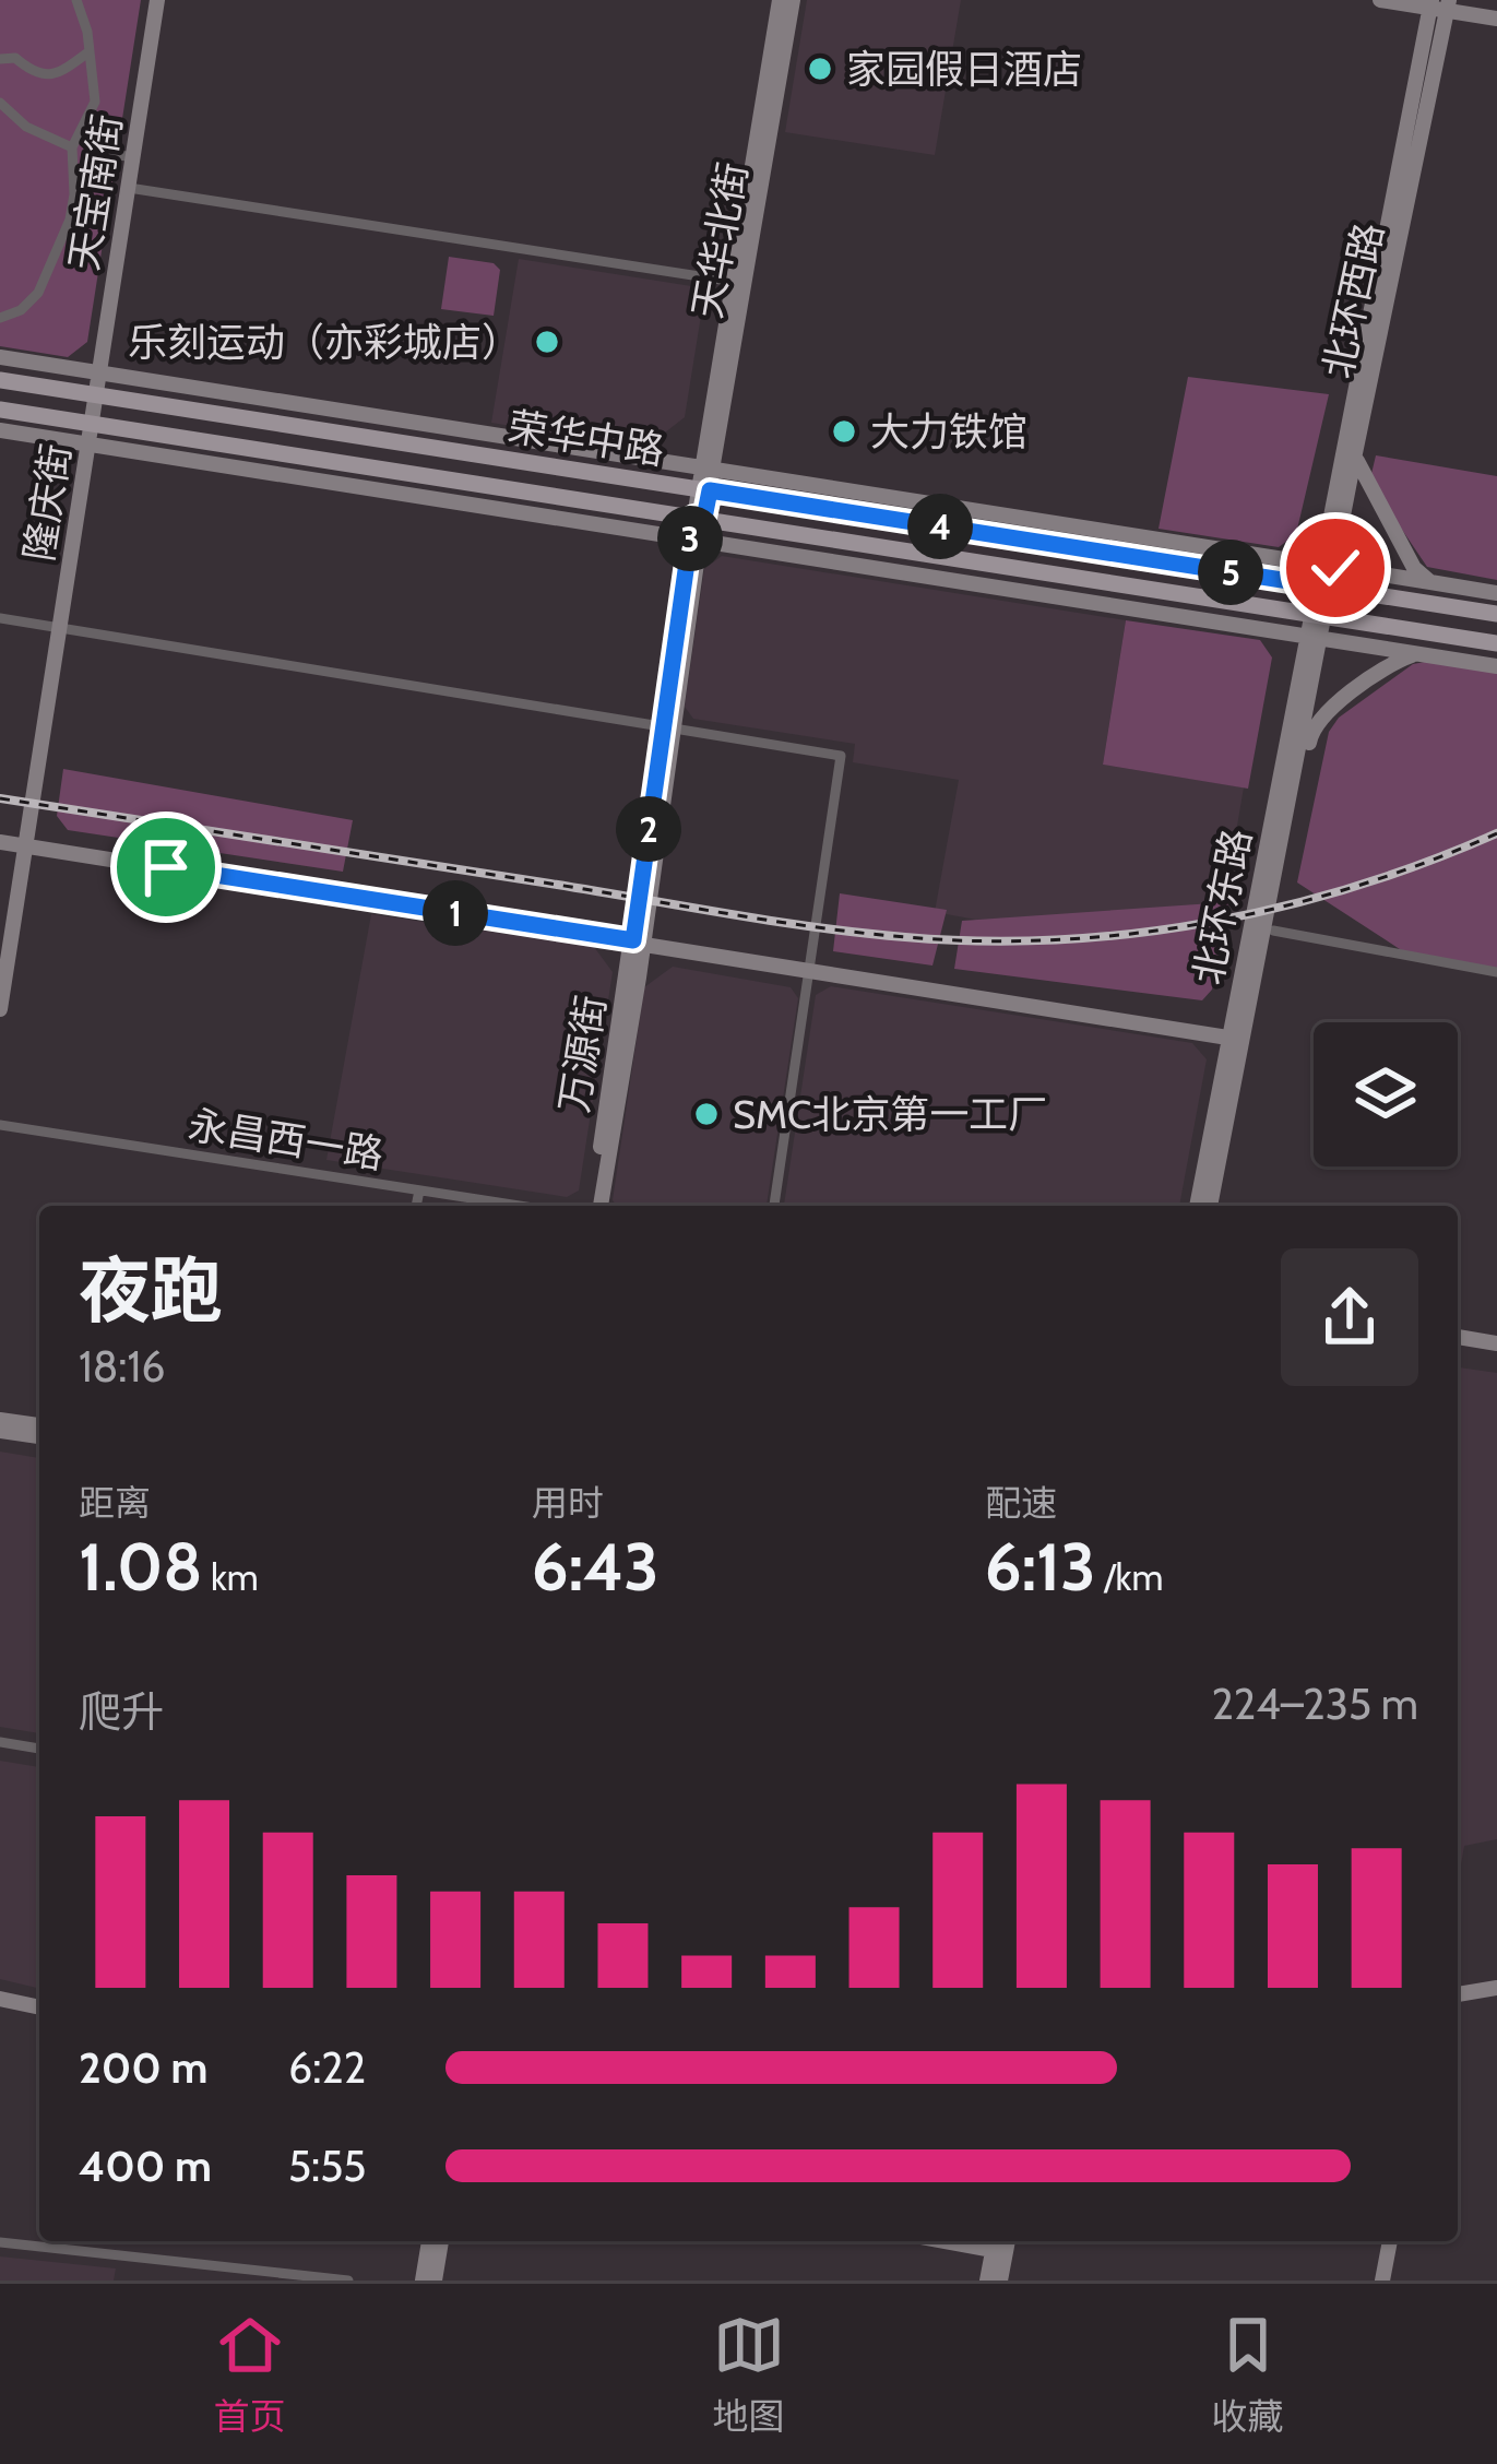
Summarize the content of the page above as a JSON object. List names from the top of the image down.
{
  "streets": {
    "main road": ["荣华中路"],
    "street": [
      "天宝南街",
      "天华北街",
      "北环西路",
      "隆庆街",
      "北环东路",
      "万源街",
      "永昌西一路"
    ]
  },
  "crossings": [
    ["天宝南街", "荣华中路"],
    ["天宝南街", "隆庆街"],
    ["天华北街", "荣华中路"],
    ["天华北街", "万源街"],
    ["北环西路", "荣华中路"],
    ["北环西路", "北环东路"],
    ["荣华中路", "隆庆街"],
    ["荣华中路", "北环东路"],
    ["荣华中路", "万源街"]
  ],
  "places": [
    "家园假日酒店",
    "乐刻运动（亦彩城店）",
    "大力铁馆",
    "SMC北京第一工厂"
  ],
  "page": {
    "pins": [
      "4",
      "3",
      "5",
      "2",
      "1"
    ],
    "heading": ["夜跑", "18:16"],
    "stats": [
      ["距离", "1.08 km"],
      ["用时", "6:43"],
      ["配速", "6:13 /km"]
    ],
    "chart": ["爬升", "224–235 m"],
    "list": [
      {
        "name": "200 m",
        "note": "6:22"
      },
      {
        "name": "400 m",
        "note": "5:55"
      }
    ],
    "tabs": ["首页", "地图", "收藏"]
  }
}
